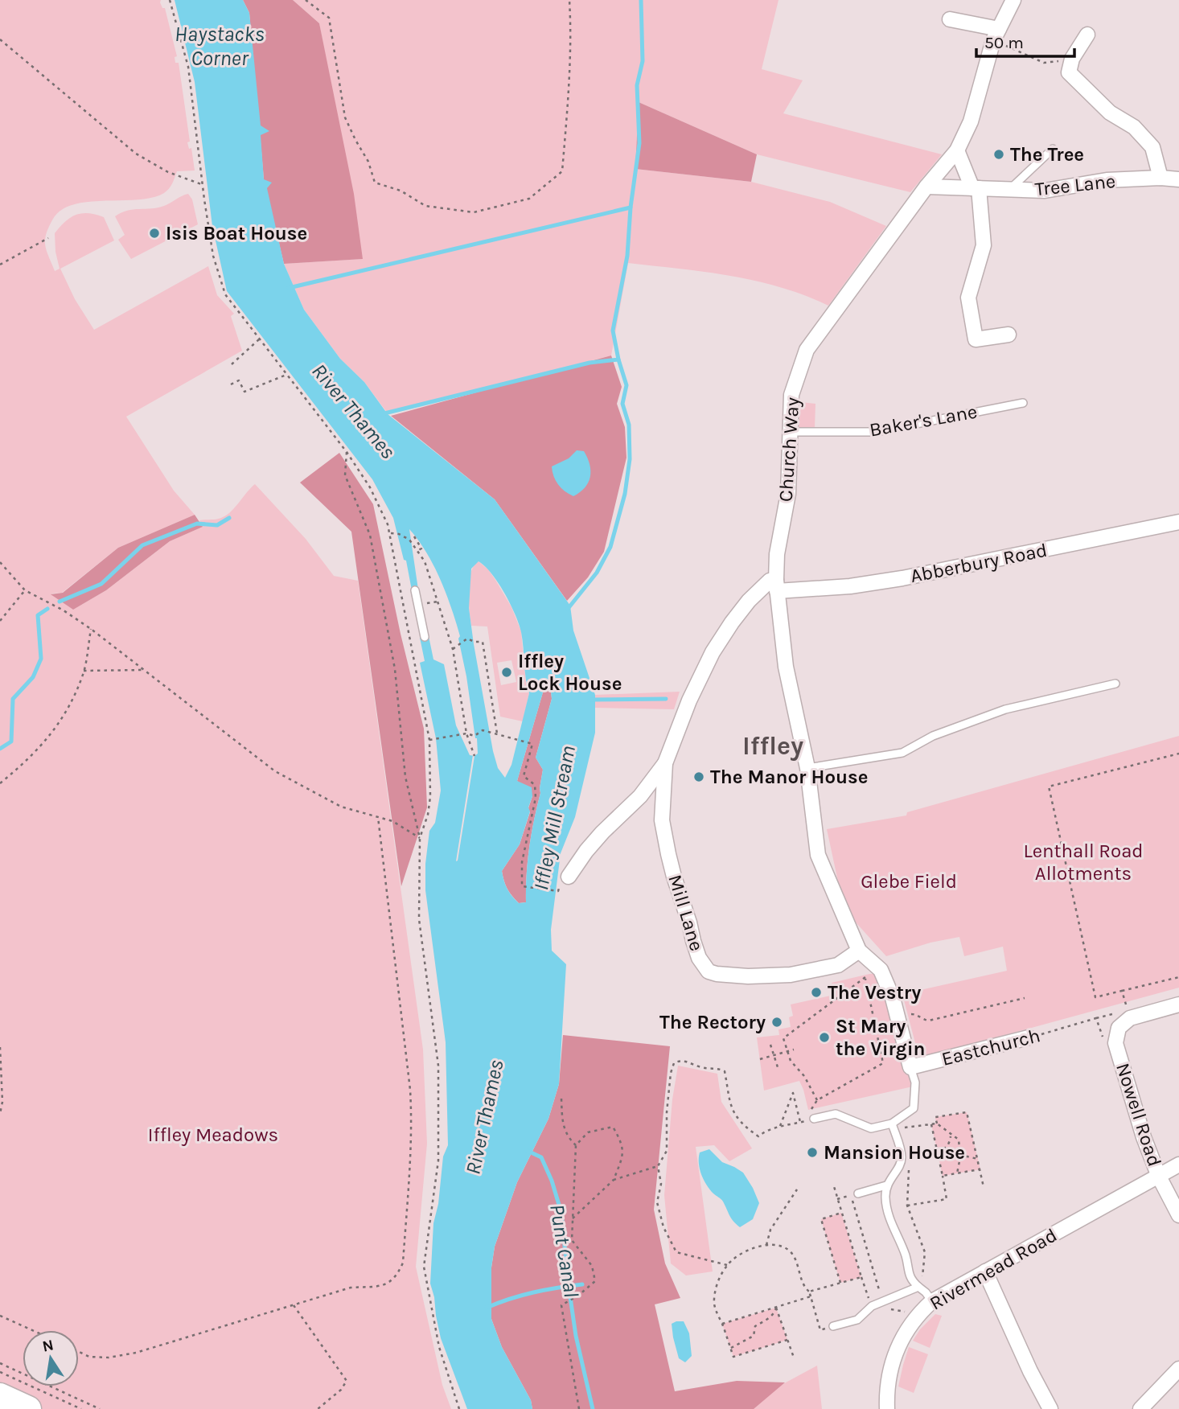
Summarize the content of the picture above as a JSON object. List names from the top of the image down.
{
  "streets": {
    "street": [
      "Tree Lane",
      "Church Way",
      "Abberbury Road",
      "Mill Lane",
      "Eastchurch",
      "Nowell Road",
      "Rivermead Road"
    ],
    "lane": ["Baker's Lane"]
  },
  "crossings": [
    ["Tree Lane", "Church Way"],
    ["Baker's Lane", "Church Way"],
    ["Church Way", "Abberbury Road"],
    ["Church Way", "Mill Lane"],
    ["Abberbury Road", "Mill Lane"],
    ["Eastchurch", "Nowell Road"],
    ["Nowell Road", "Rivermead Road"]
  ],
  "districts": ["Iffley"],
  "water": [
    "Haystacks Corner",
    "River Thames",
    "Iffley Mill Stream",
    "Punt Canal"
  ],
  "parks": ["Lenthall Road Allotments", "Glebe Field", "Iffley Meadows"],
  "places": [
    "The Tree",
    "Isis Boat House",
    "Iffley Lock House",
    "The Manor House",
    "The Vestry",
    "The Rectory",
    "St Mary the Virgin",
    "Mansion House"
  ],
  "scale_bar": "50 m",
  "north": "top"
}
